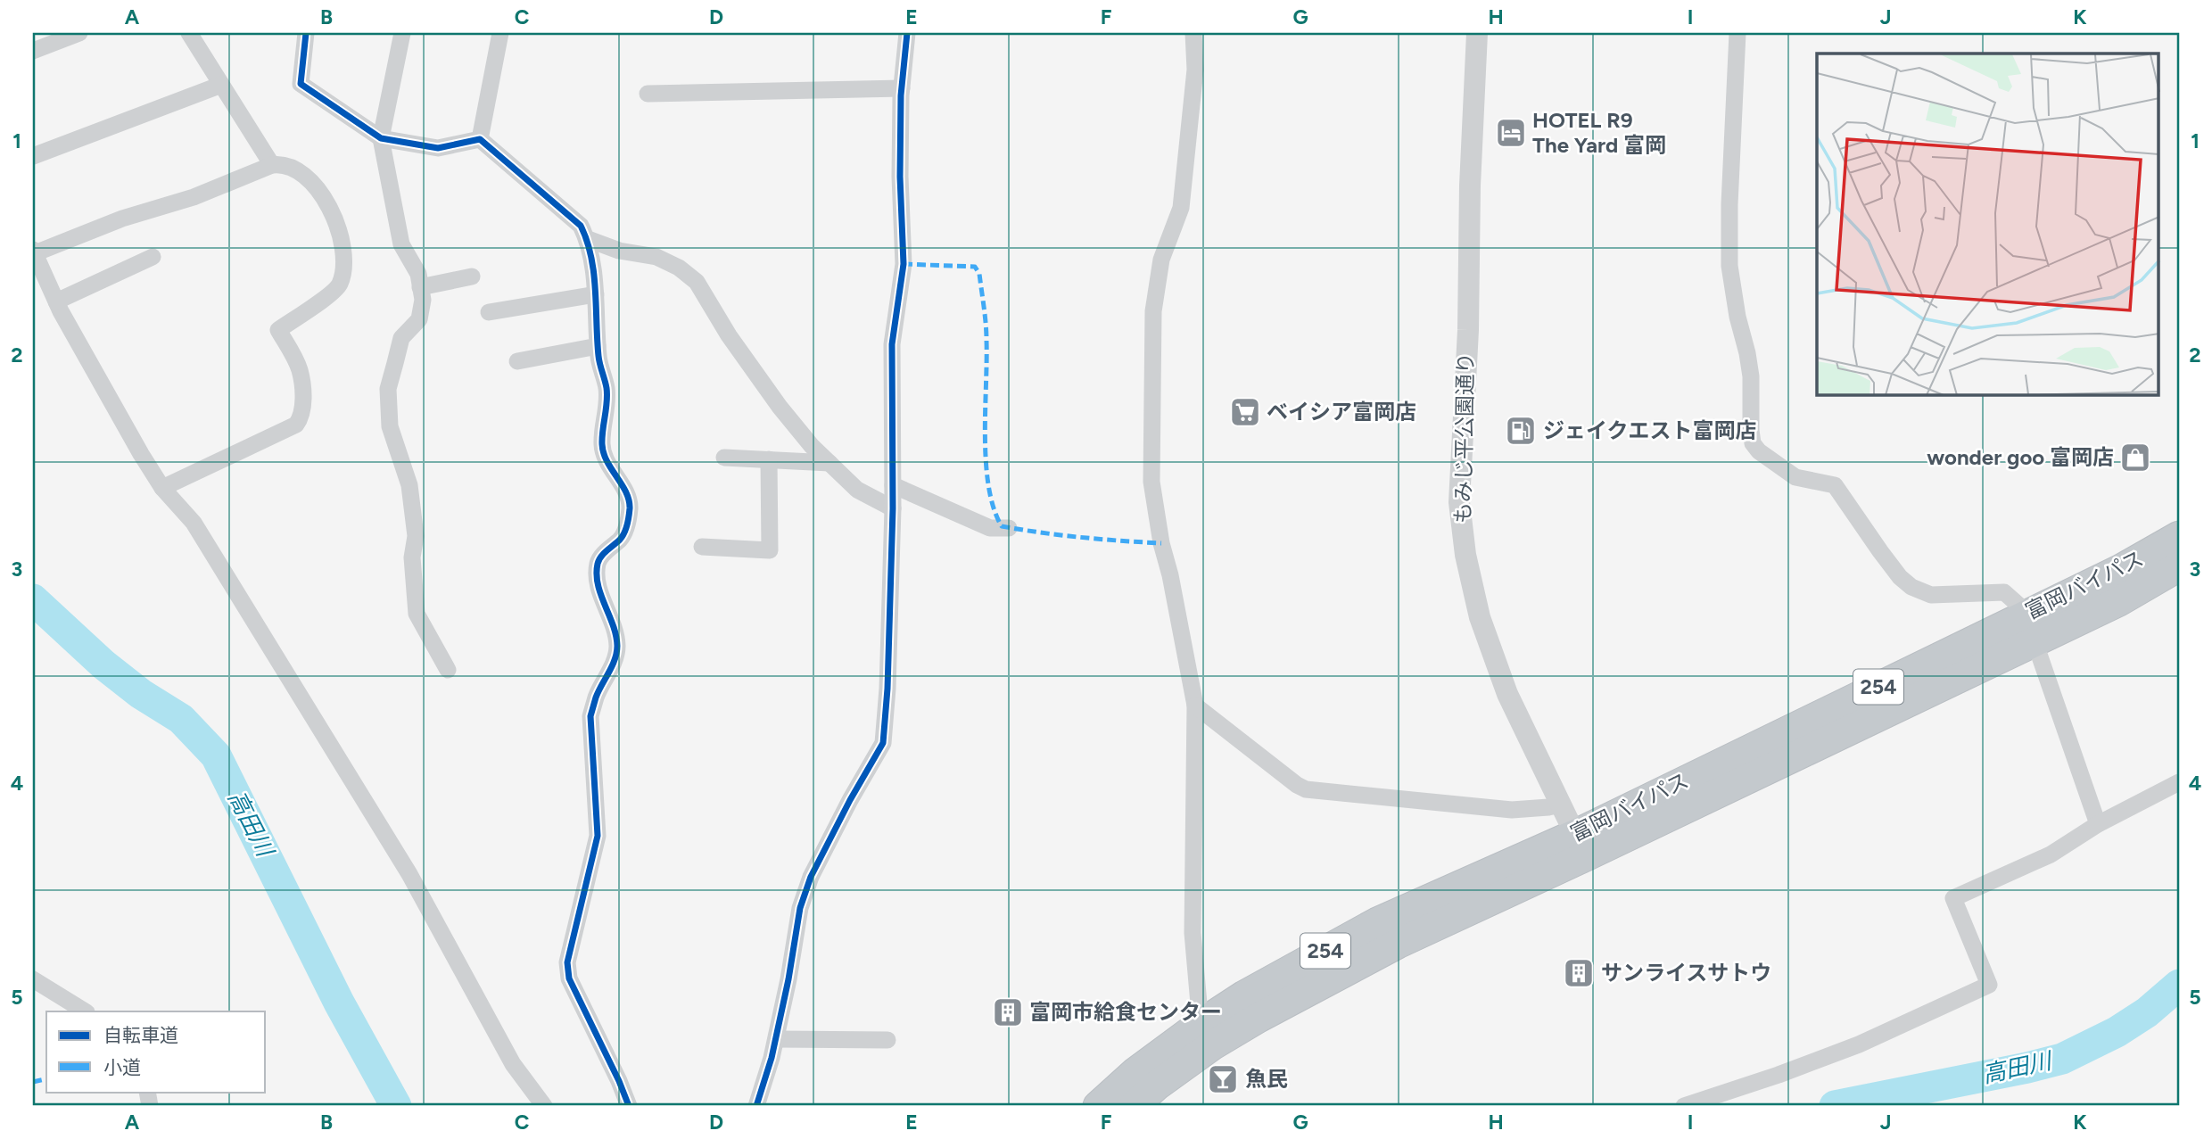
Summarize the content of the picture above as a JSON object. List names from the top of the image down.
{
  "streets": {
    "highway": ["富岡バイパス", "254"],
    "street": ["もみじ平公園通り"]
  },
  "crossings": [
    ["もみじ平公園通り", "富岡バイパス"]
  ],
  "water": ["高田川"],
  "places": {
    "hotel": ["HOTEL R9 The Yard 富岡"],
    "supermarket": ["ベイシア富岡店"],
    "fuel station": ["ジェイクエスト富岡店"],
    "shop": ["wonder goo 富岡店"],
    "building": ["サンライスサトウ", "富岡市給食センター"],
    "bar": ["魚民"]
  },
  "legend": ["自転車道", "小道"],
  "grid": {
    "columns": [
      "A",
      "B",
      "C",
      "D",
      "E",
      "F",
      "G",
      "H",
      "I",
      "J",
      "K"
    ],
    "rows": [
      "1",
      "2",
      "3",
      "4",
      "5"
    ]
  }
}
